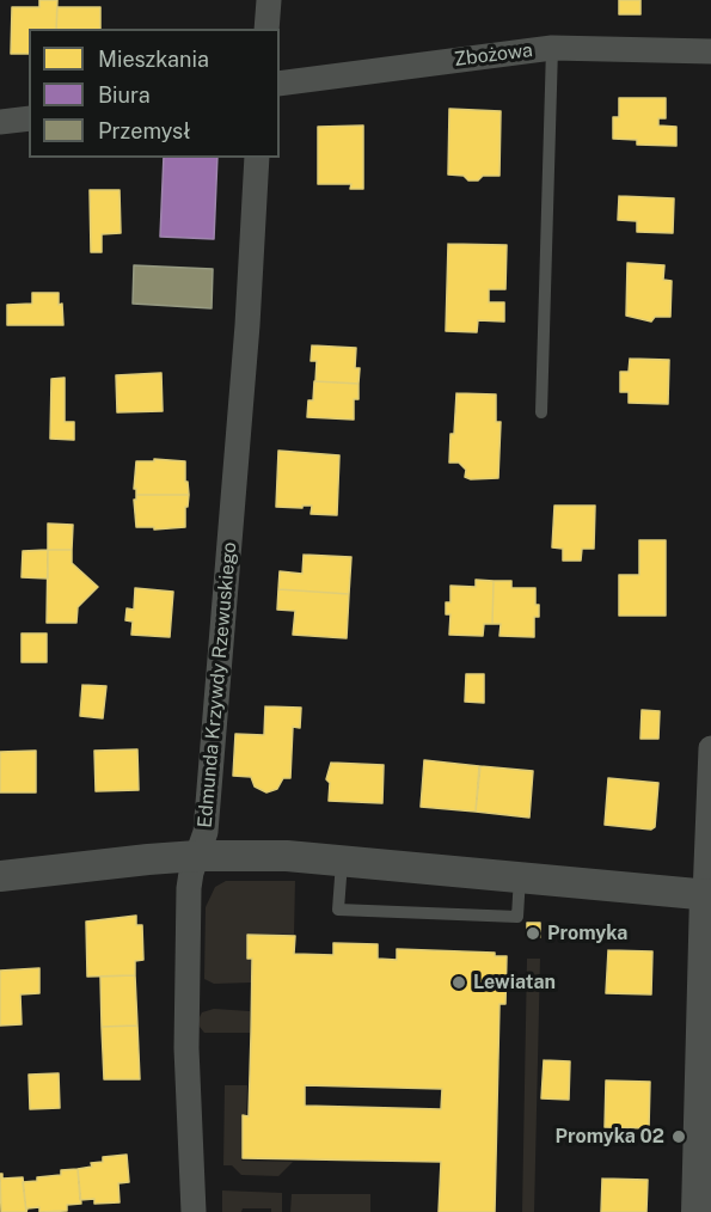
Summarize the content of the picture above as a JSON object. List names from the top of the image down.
{
  "streets": {
    "street": ["Zbożowa", "Edmunda Krzywdy Rzewuskiego"]
  },
  "places": ["Promyka", "Lewiatan", "Promyka 02"],
  "legend": ["Mieszkania", "Biura", "Przemysł"]
}
